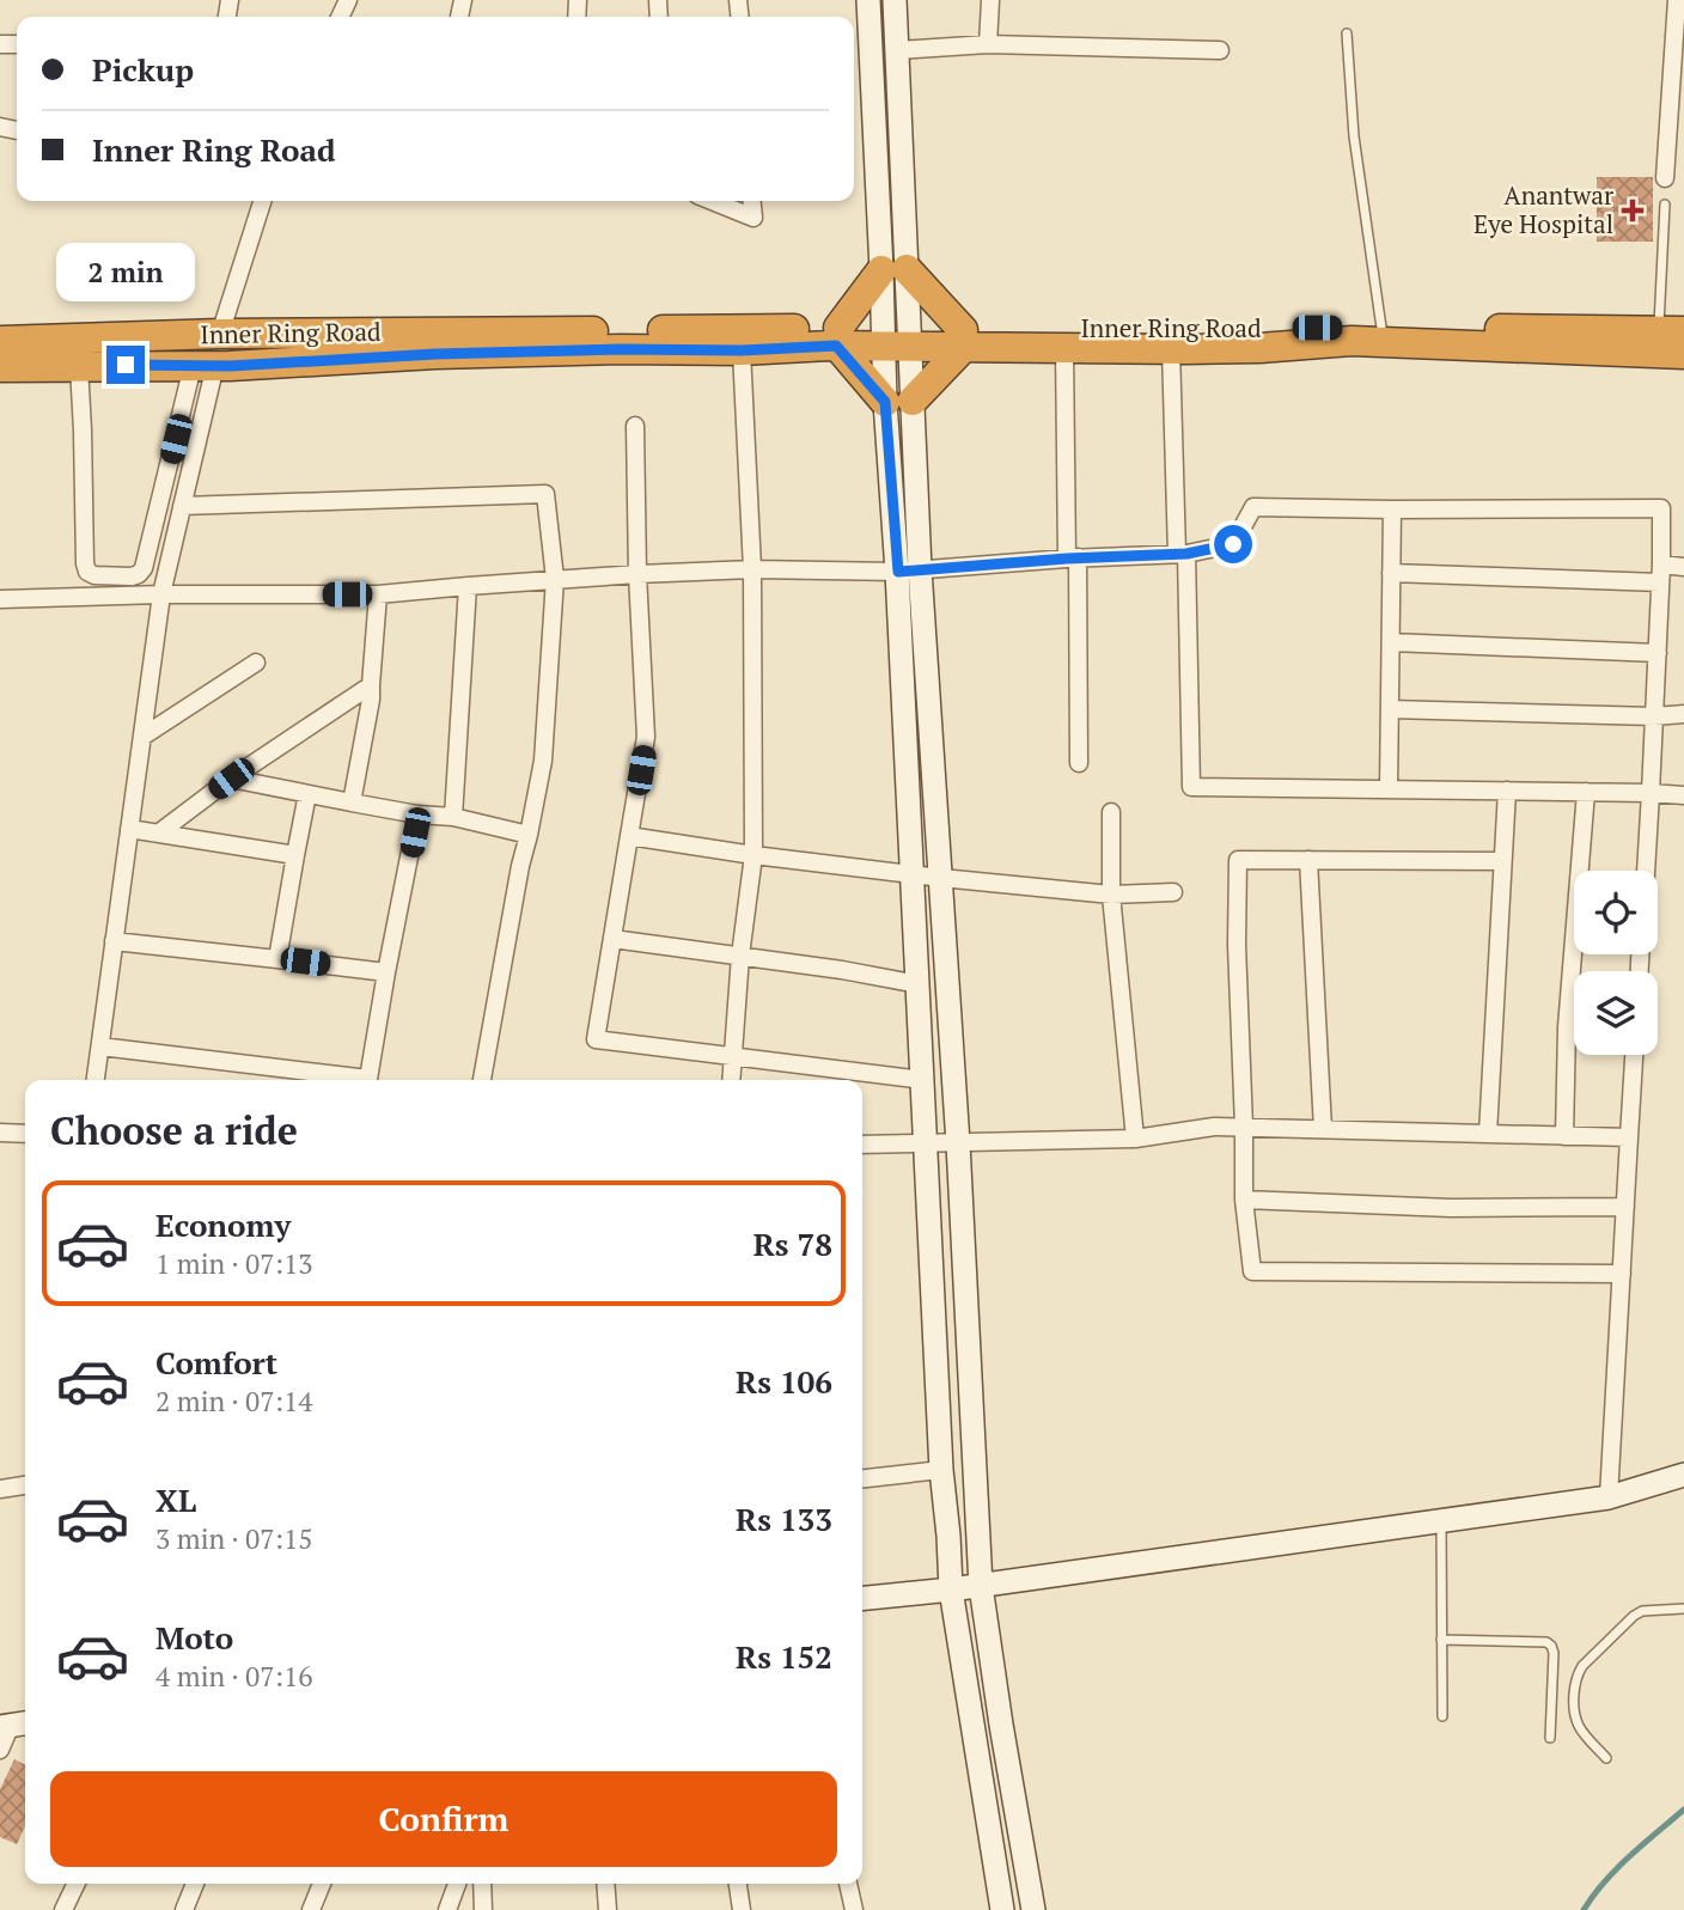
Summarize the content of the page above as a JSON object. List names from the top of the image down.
{
  "streets": {
    "highway": ["Inner Ring Road"]
  },
  "places": {
    "health": ["Anantwar Eye Hospital"]
  },
  "page": {
    "banner": ["Pickup", "Inner Ring Road"],
    "bubble": "2 min",
    "heading": "Choose a ride",
    "list": [
      {
        "name": "Economy",
        "note": "1 min · 07:13",
        "value": "Rs 78"
      },
      {
        "name": "Comfort",
        "note": "2 min · 07:14",
        "value": "Rs 106"
      },
      {
        "name": "XL",
        "note": "3 min · 07:15",
        "value": "Rs 133"
      },
      {
        "name": "Moto",
        "note": "4 min · 07:16",
        "value": "Rs 152"
      }
    ],
    "buttons": "Confirm"
  }
}
